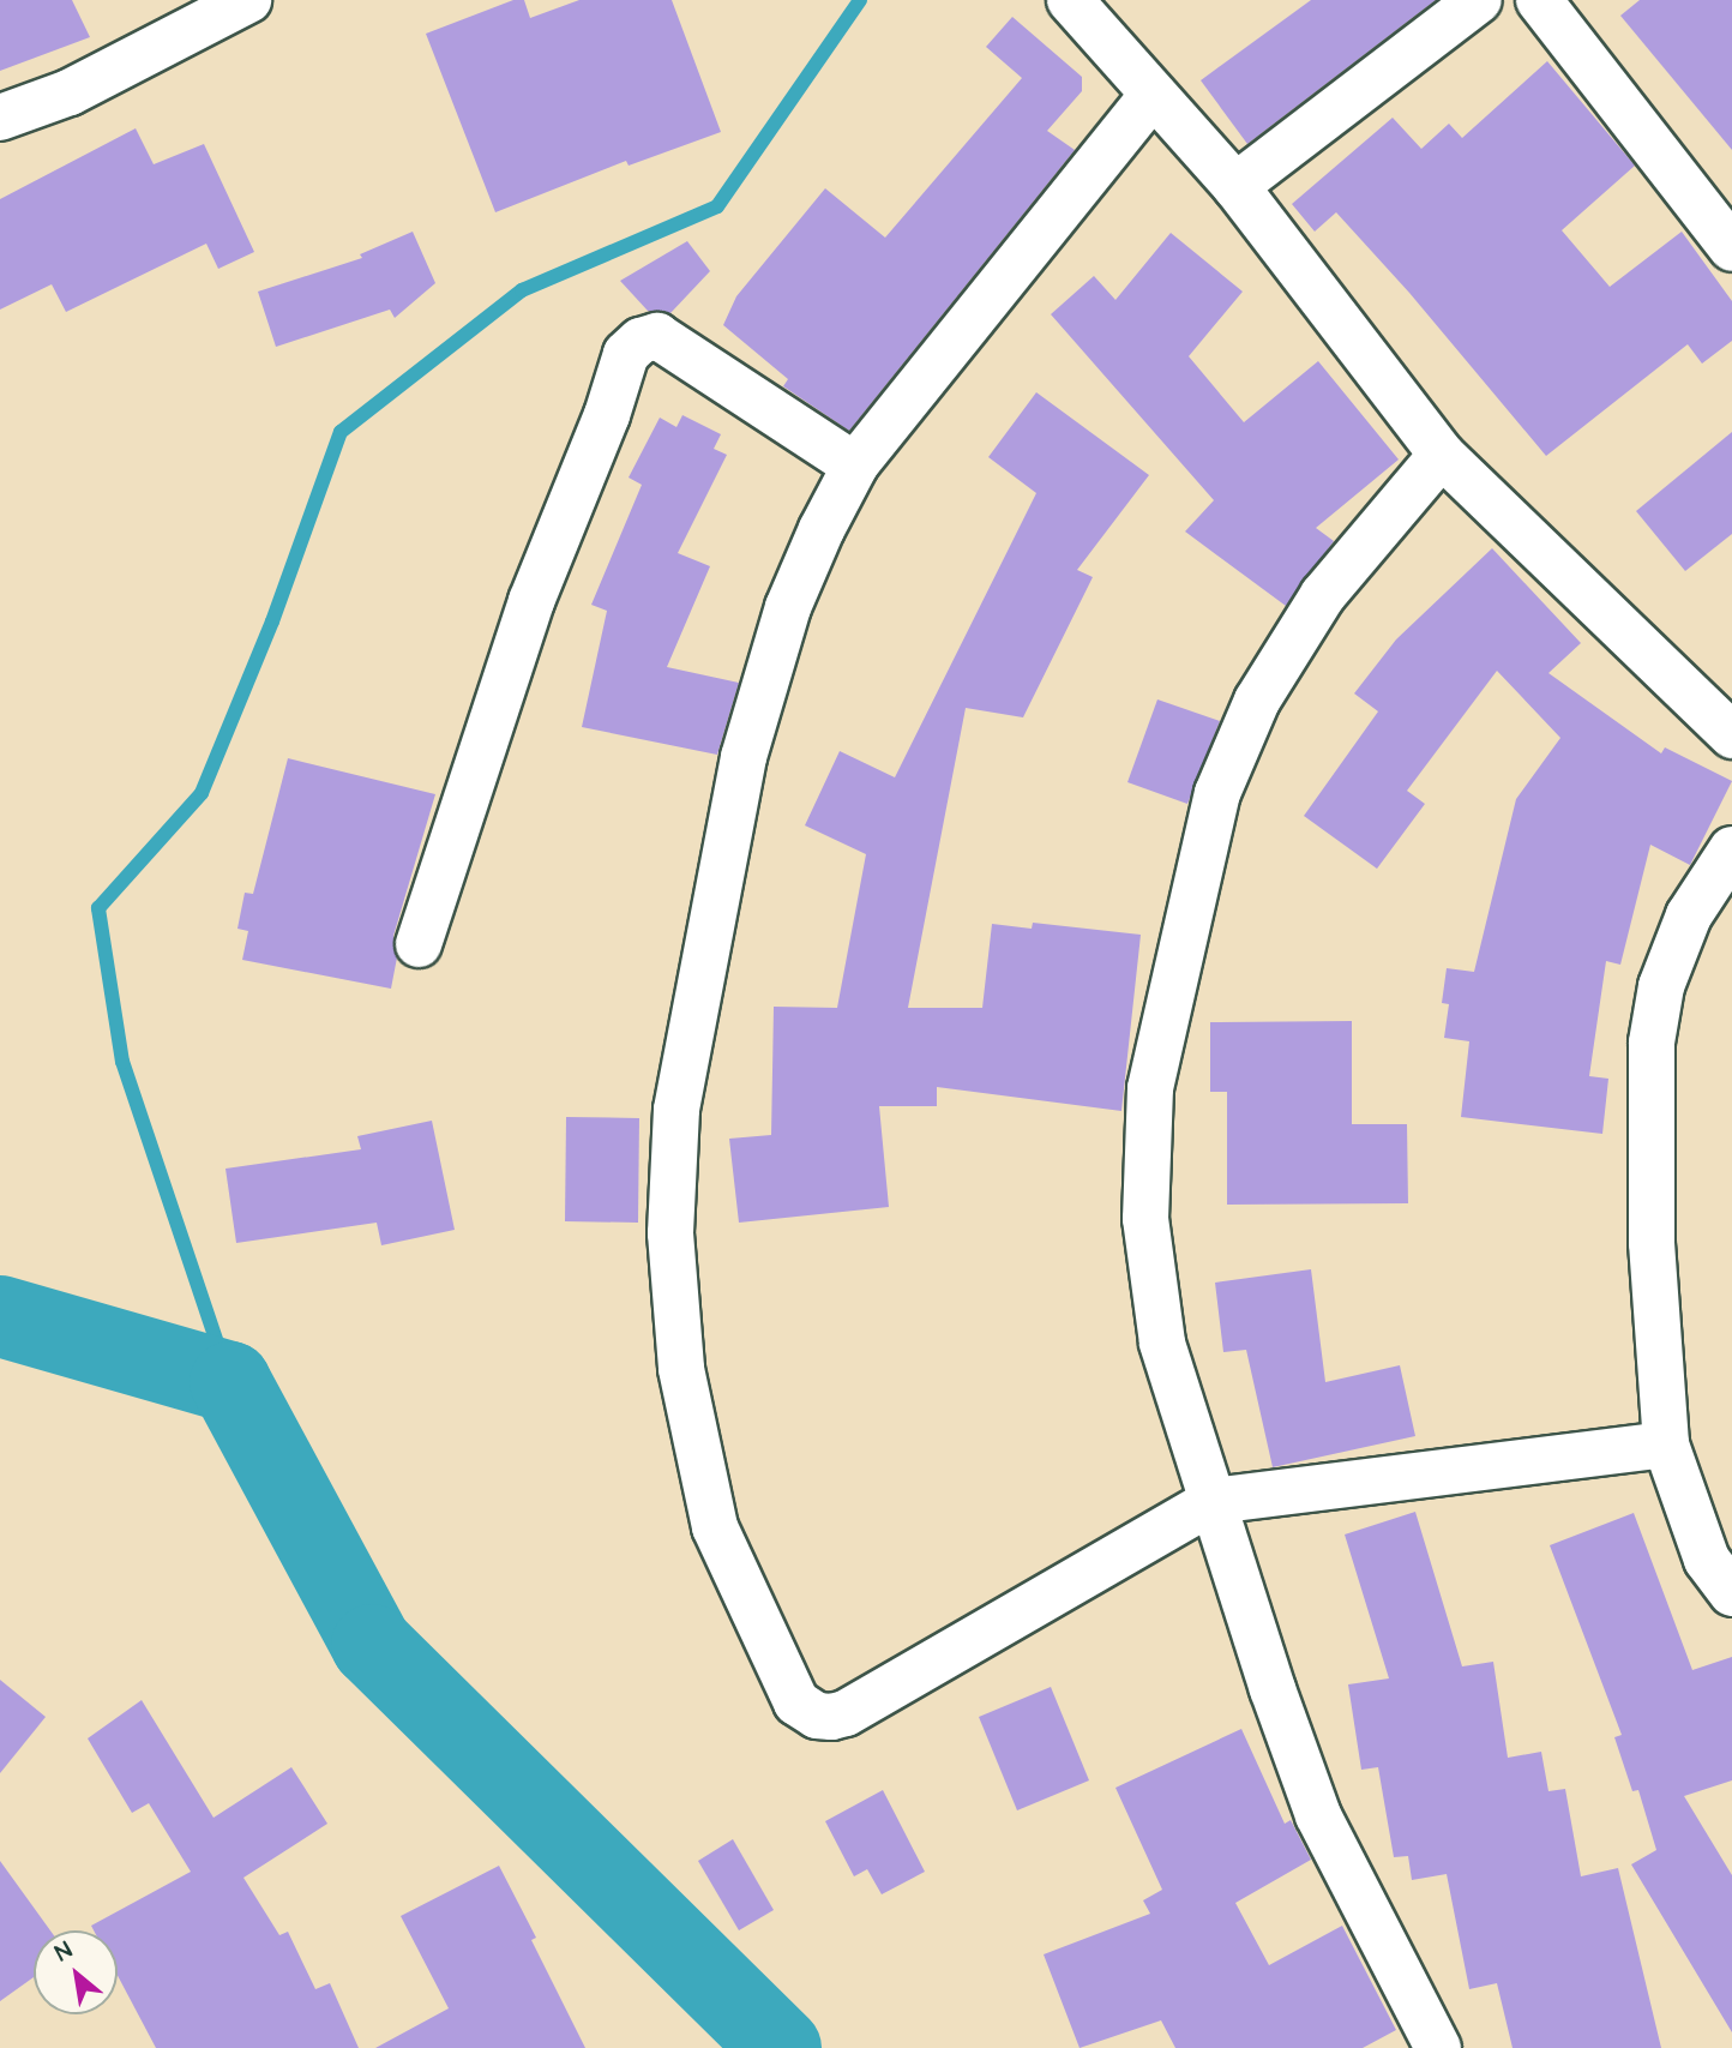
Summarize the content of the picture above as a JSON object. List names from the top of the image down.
{
  "north": "top left"
}
